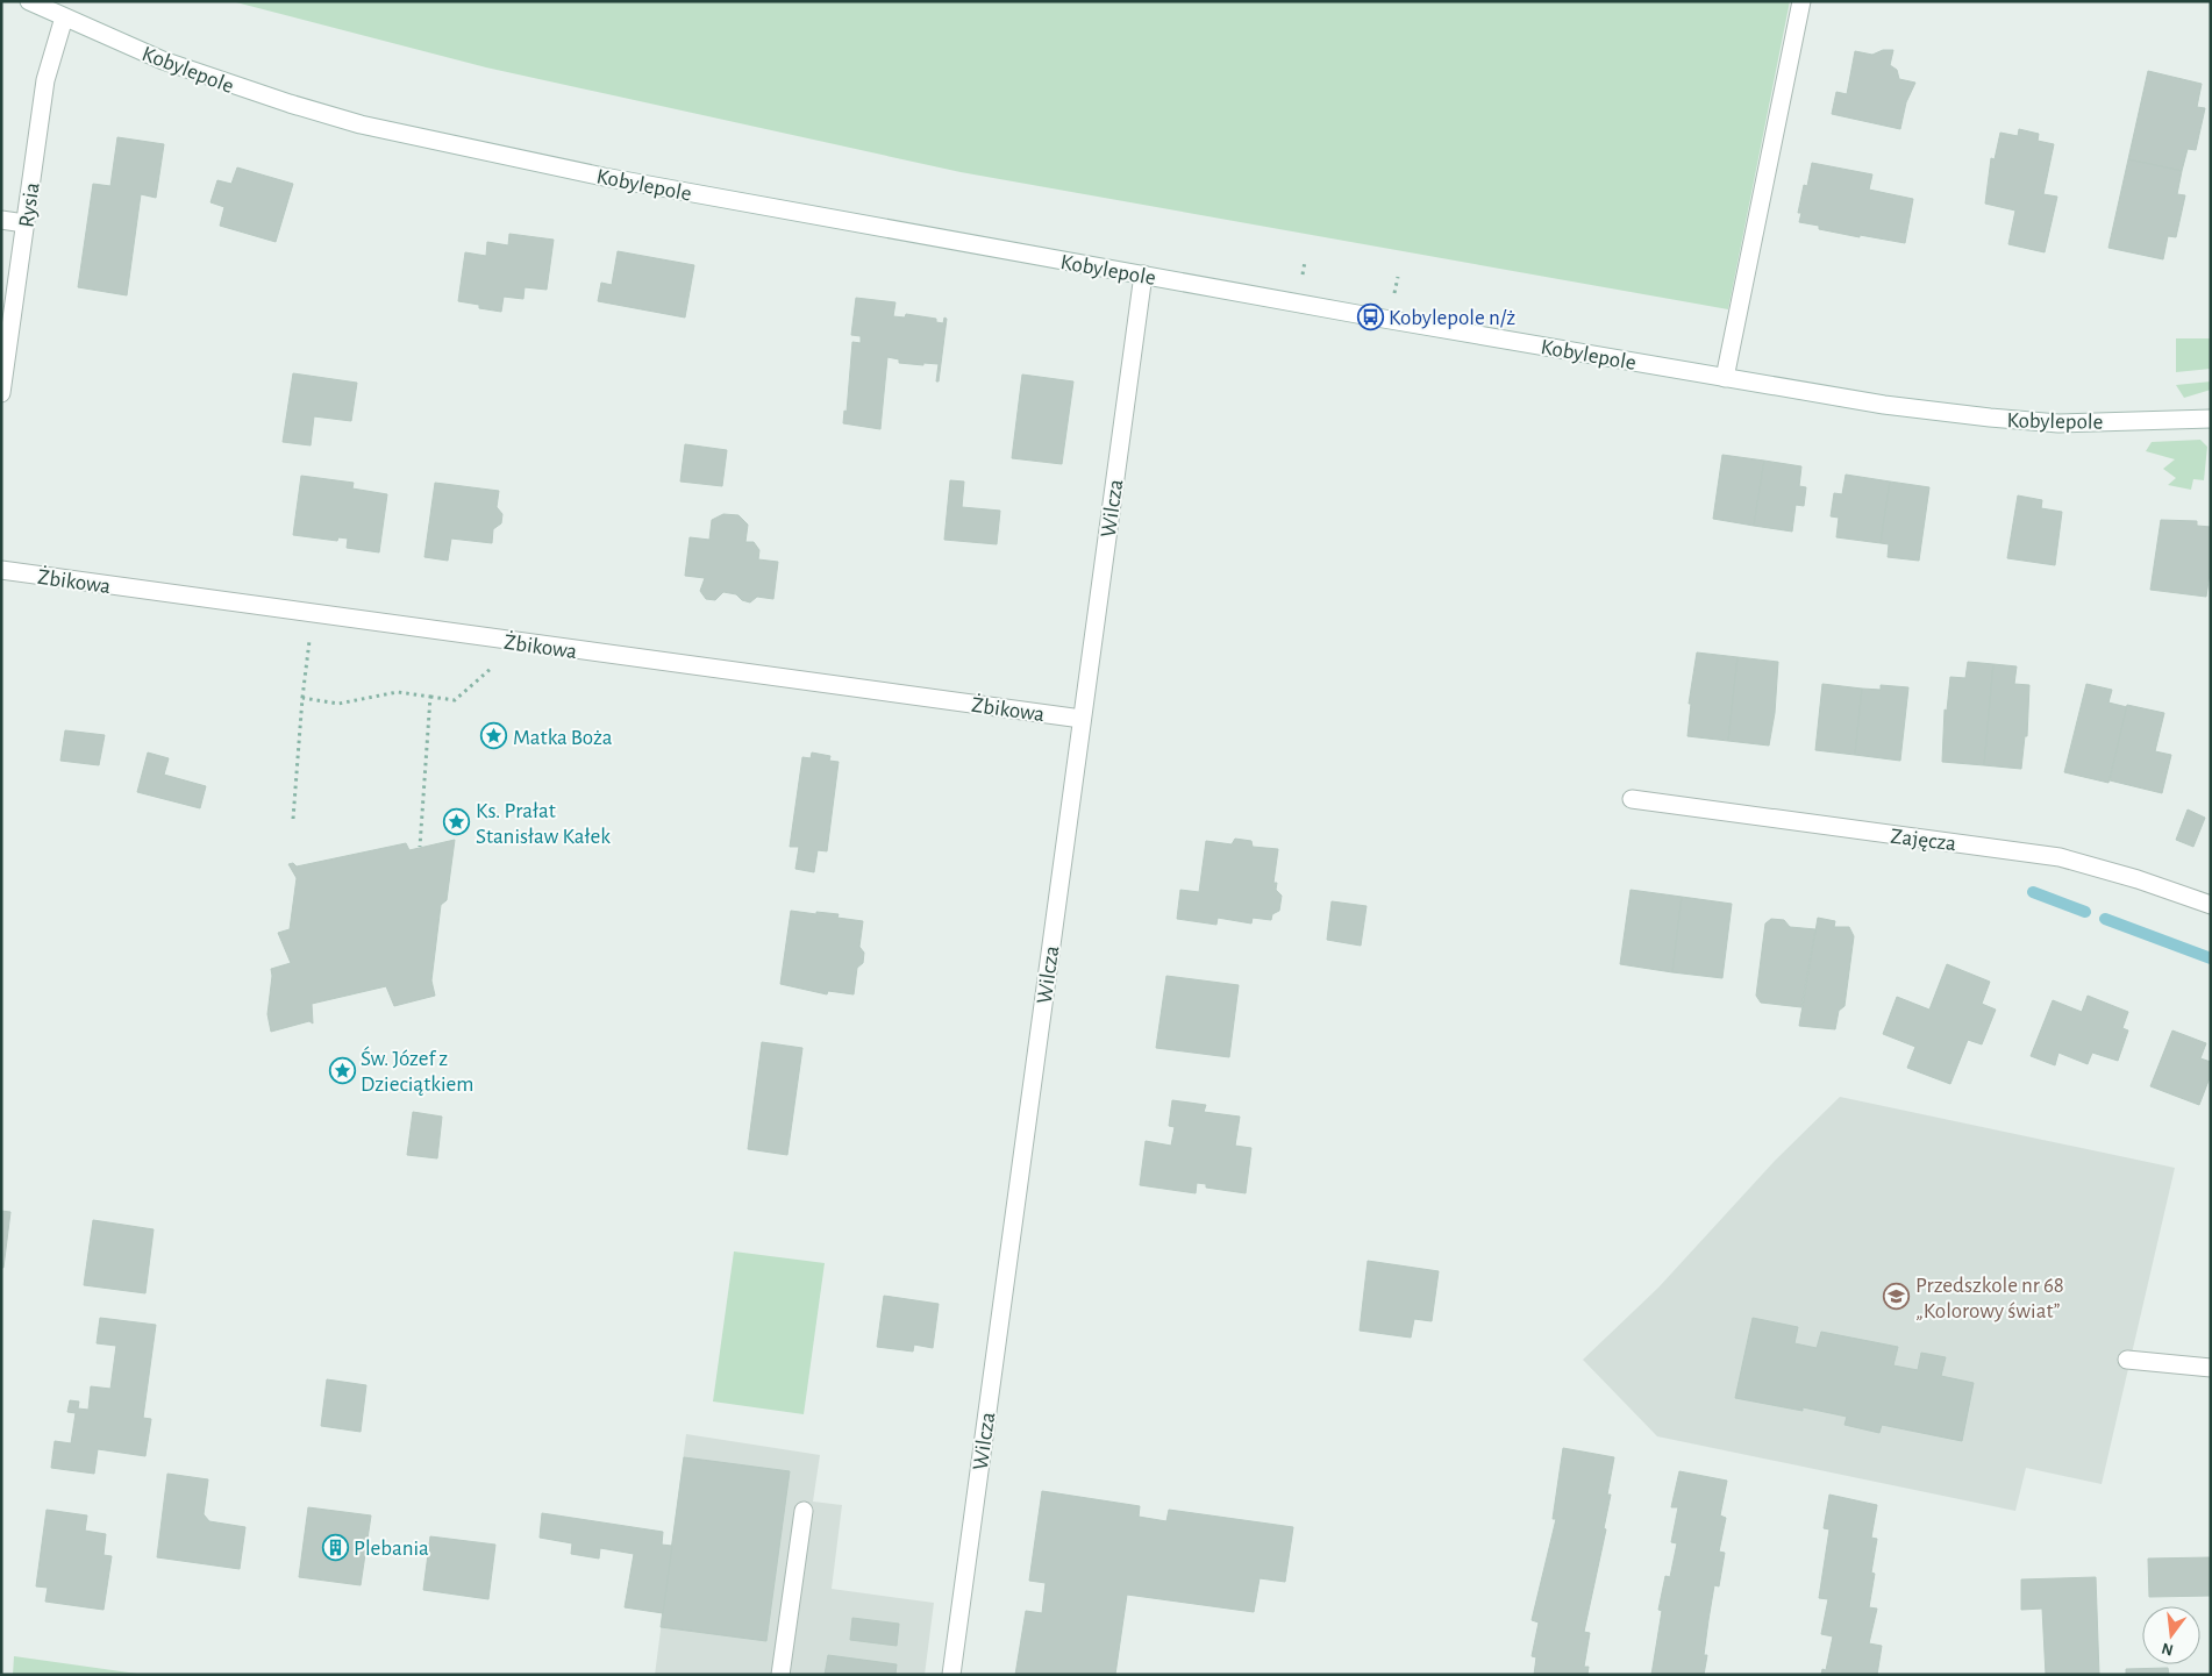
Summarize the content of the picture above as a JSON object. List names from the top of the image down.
{
  "streets": {
    "street": [
      "Kobylepole",
      "Rysia",
      "Wilcza",
      "Żbikowa",
      "Zajęcza"
    ]
  },
  "crossings": [
    ["Kobylepole", "Rysia"],
    ["Kobylepole", "Wilcza"],
    ["Wilcza", "Żbikowa"]
  ],
  "places": {
    "bus stop": ["Kobylepole n/ż"],
    "place": ["Matka Boża", "Ks. Prałat Stanisław Kałek", "Św. Józef z Dzieciątkiem"],
    "school or university": ["Przedszkole nr 68 „Kolorowy świat”"],
    "building": ["Plebania"]
  },
  "north": "bottom"
}
